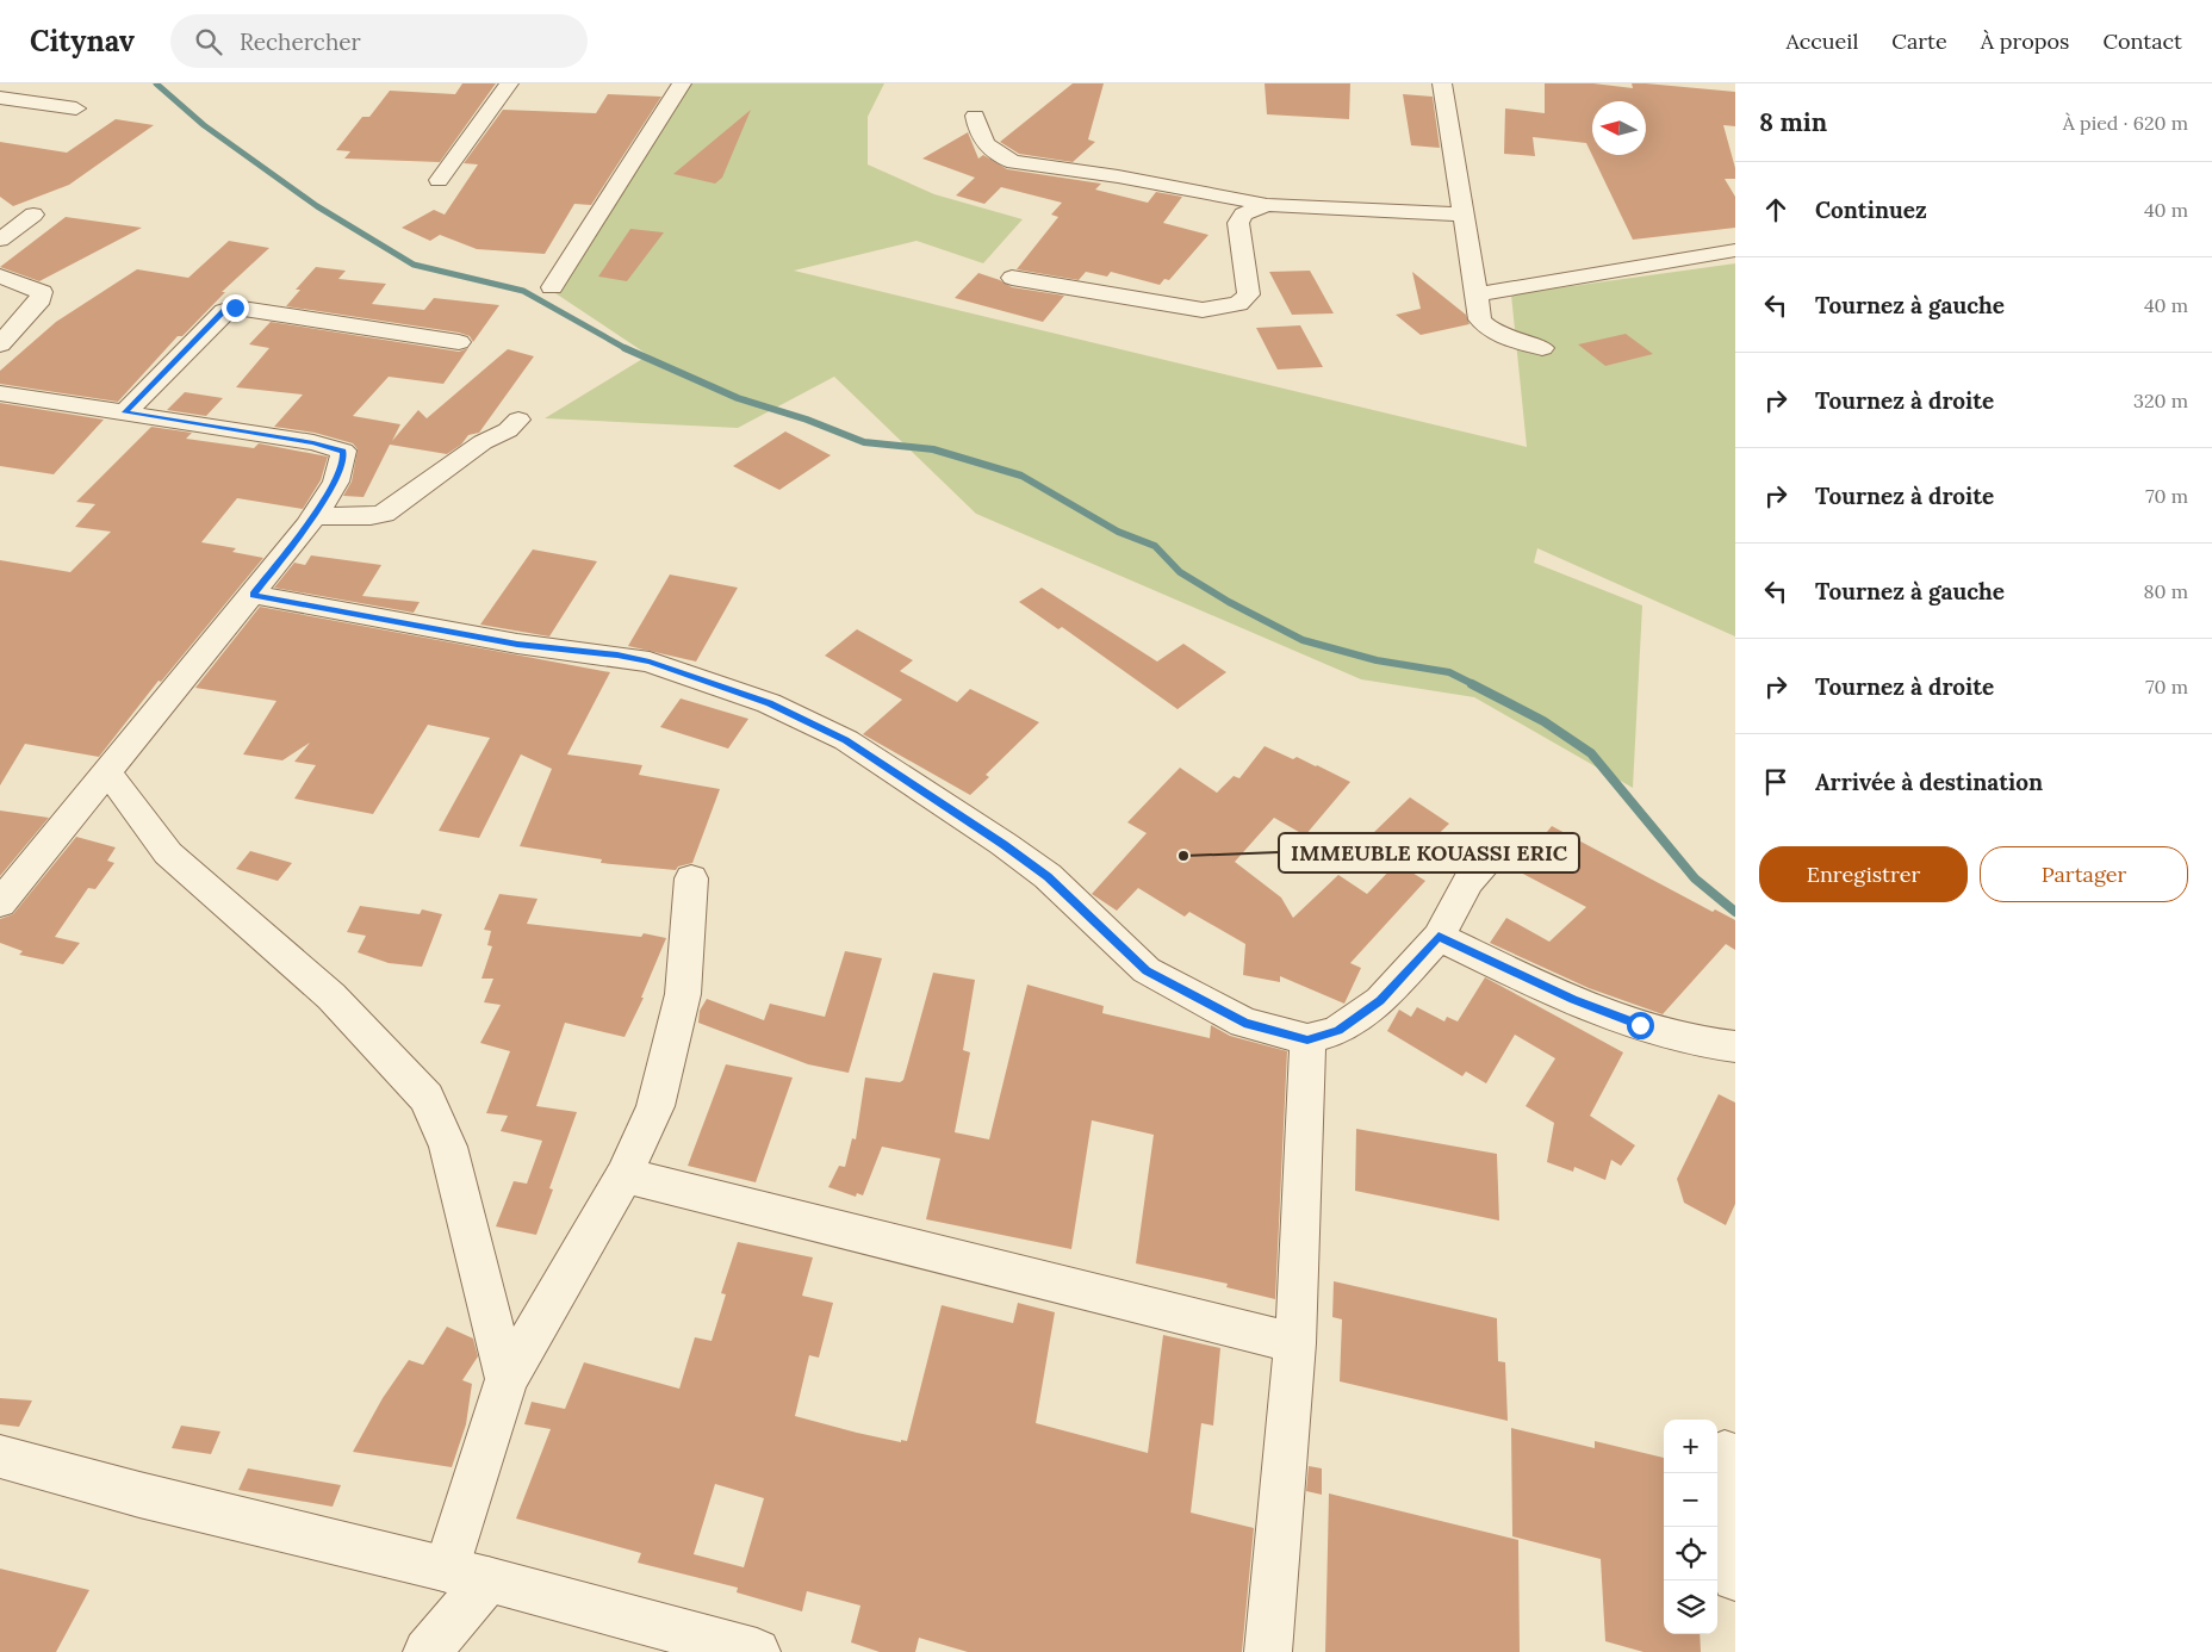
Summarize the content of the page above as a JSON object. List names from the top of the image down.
{
  "places": ["IMMEUBLE KOUASSI ERIC"],
  "north": "left",
  "page": {
    "header": "Citynav",
    "search": "Rechercher",
    "nav": [
      "Accueil",
      "Carte",
      "À propos",
      "Contact"
    ],
    "heading": ["8 min", "À pied · 620 m"],
    "list": [
      ["Continuez", "40 m"],
      ["Tournez à gauche", "40 m"],
      ["Tournez à droite", "320 m"],
      ["Tournez à droite", "70 m"],
      ["Tournez à gauche", "80 m"],
      ["Tournez à droite", "70 m"],
      "Arrivée à destination"
    ],
    "buttons": ["Enregistrer", "Partager"],
    "map_buttons": ["+", "−"]
  }
}
